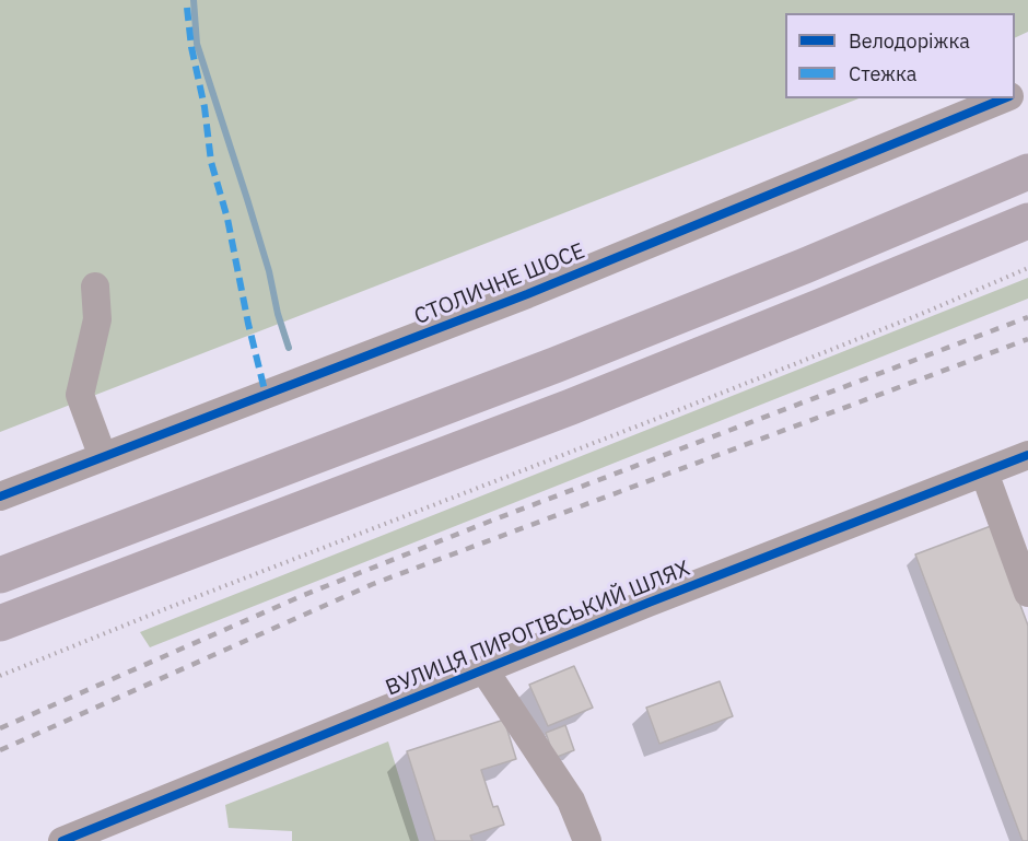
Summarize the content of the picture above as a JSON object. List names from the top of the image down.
{
  "streets": {
    "street": ["СТОЛИЧНЕ ШОСЕ", "ВУЛИЦЯ ПИРОГІВСЬКИЙ ШЛЯХ"]
  },
  "legend": ["Велодоріжка", "Стежка"]
}
